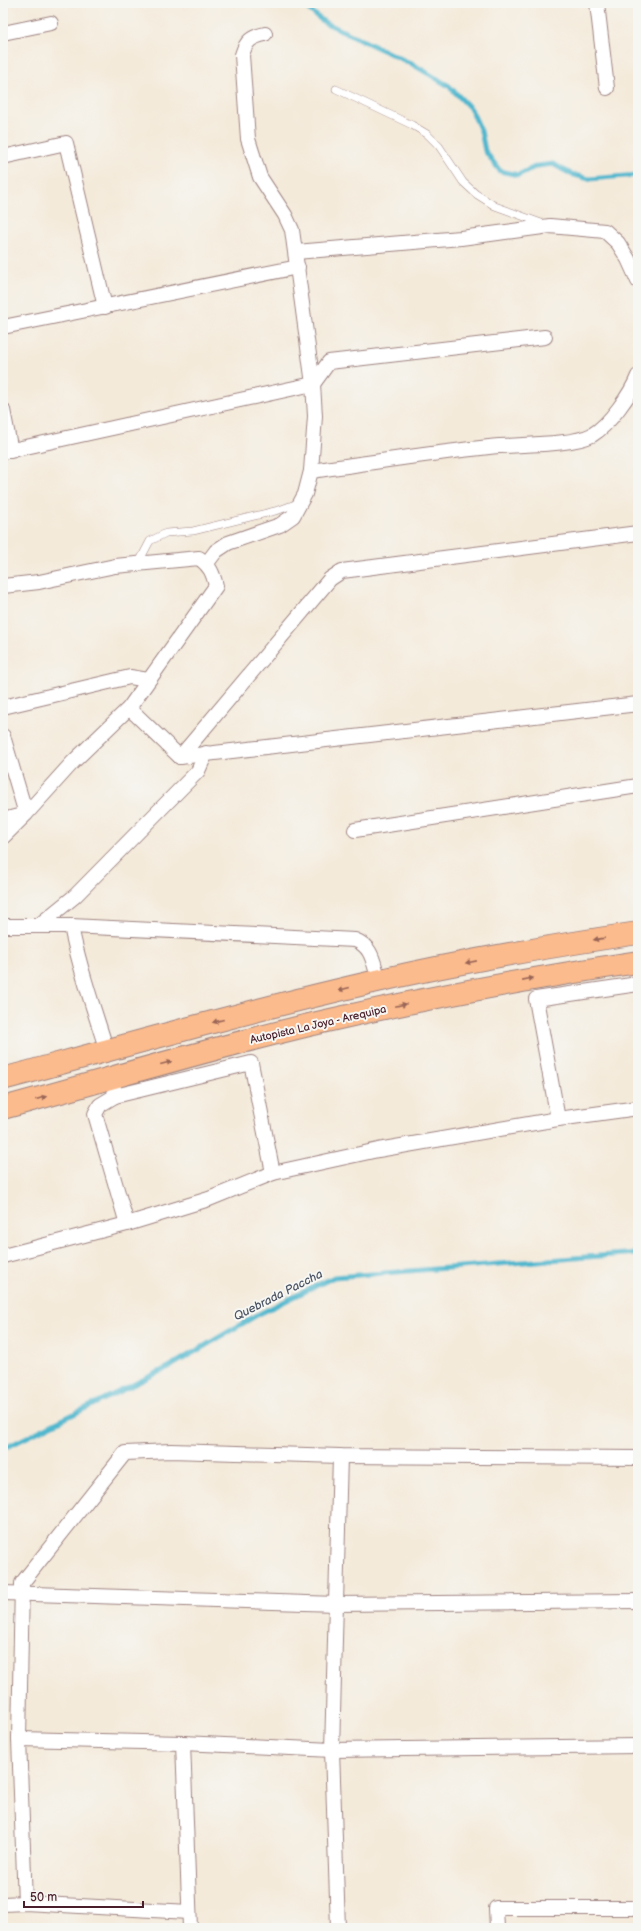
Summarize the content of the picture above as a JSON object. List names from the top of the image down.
{
  "streets": {
    "main road": ["Autopista La Joya - Arequipa"]
  },
  "water": ["Quebrada Paccha"],
  "scale_bar": "50 m"
}
